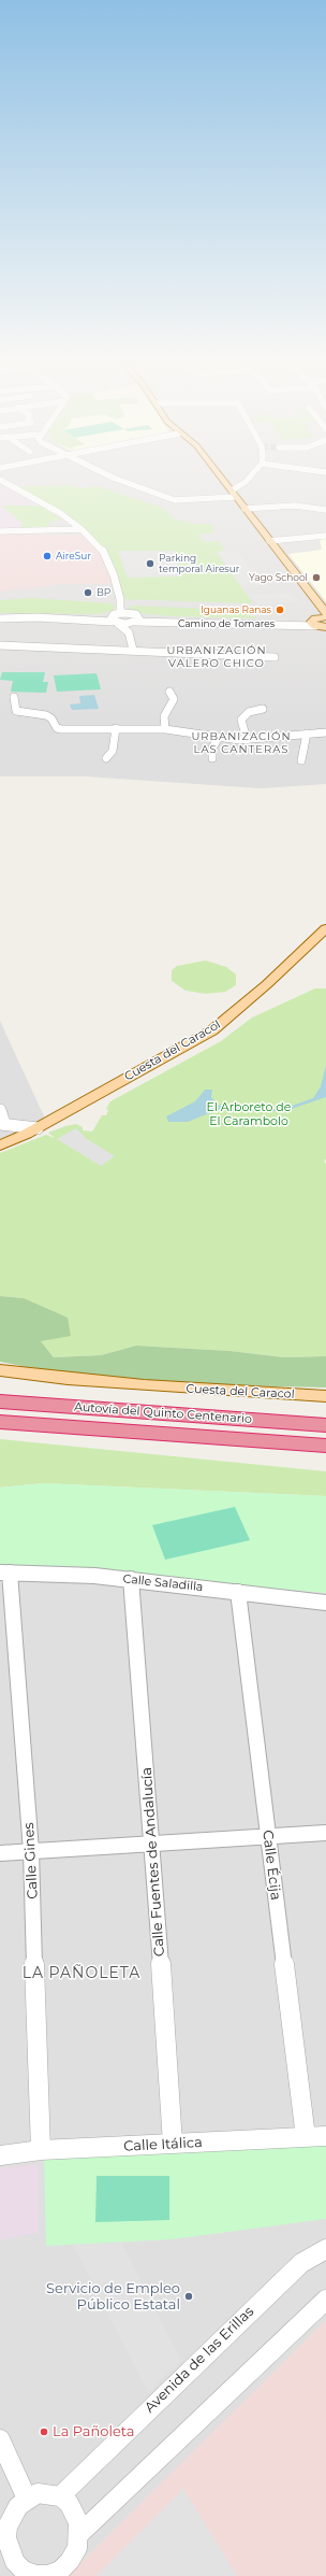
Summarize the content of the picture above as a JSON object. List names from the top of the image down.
{
  "streets": {
    "highway": ["Autovía del Quinto Centenario"],
    "main road": ["Cuesta del Caracol"],
    "street": [
      "Camino de Tomares",
      "Calle Saladilla",
      "Calle Gines",
      "Calle Fuentes de Andalucía",
      "Calle Écija",
      "Calle Itálica",
      "Avenida de las Erillas"
    ]
  },
  "crossings": [
    ["Calle Saladilla", "Calle Gines"],
    ["Calle Saladilla", "Calle Fuentes de Andalucía"],
    ["Calle Saladilla", "Calle Écija"],
    ["Calle Gines", "Calle Itálica"],
    ["Calle Fuentes de Andalucía", "Calle Itálica"],
    ["Calle Écija", "Calle Itálica"]
  ],
  "districts": ["URBANIZACIÓN VALERO CHICO", "URBANIZACIÓN LAS CANTERAS", "LA PAÑOLETA"],
  "parks": ["El Arboreto de El Carambolo"],
  "places": [
    "AireSur",
    "Parking temporal Airesur",
    "Yago School",
    "BP",
    "Iguanas Ranas",
    "Servicio de Empleo Público Estatal",
    "La Pañoleta"
  ]
}
